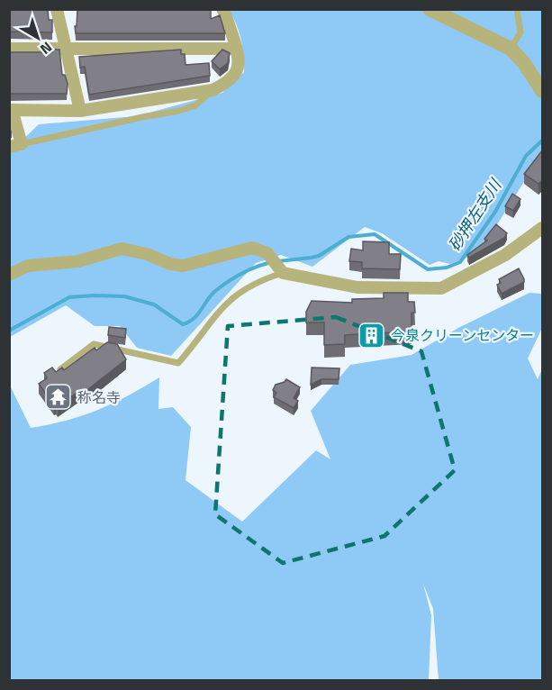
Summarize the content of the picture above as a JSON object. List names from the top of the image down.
{
  "water": ["砂押左支川"],
  "places": {
    "building": ["今泉クリーンセンター"],
    "temple": ["称名寺"]
  },
  "north": "bottom right"
}
